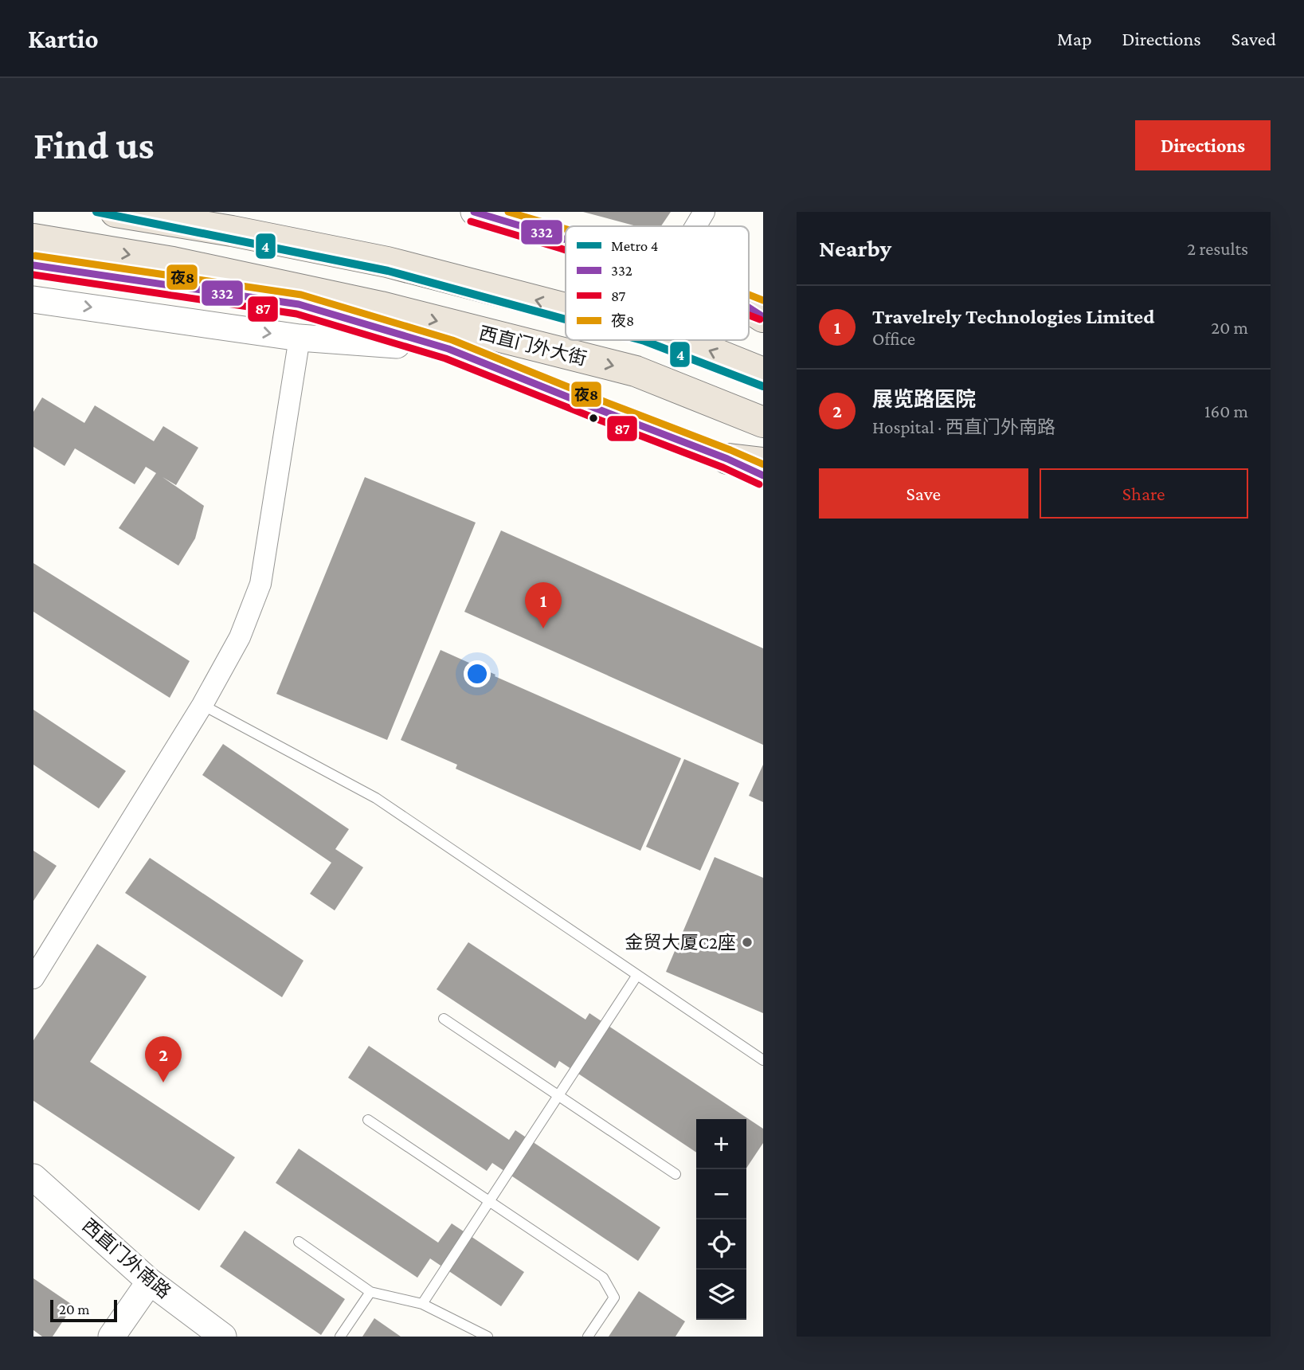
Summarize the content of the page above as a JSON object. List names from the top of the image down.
{
  "streets": {
    "highway": ["西直门外大街"],
    "street": ["西直门外南路"]
  },
  "places": ["金贸大厦C2座"],
  "lines": [
    "metro line 4",
    "transit line 332",
    "transit line 夜8",
    "transit line 87"
  ],
  "legend": [
    "Metro 4",
    "332",
    "87",
    "夜8"
  ],
  "scale_bar": "20 m",
  "page": {
    "header": "Kartio",
    "nav": ["Map", "Directions", "Saved"],
    "buttons": [
      "Directions",
      ["Save", "Share"]
    ],
    "title": "Find us",
    "heading": ["Nearby", "2 results"],
    "list": [
      {
        "mark": "1",
        "name": "Travelrely Technologies Limited",
        "note": "Office",
        "value": "20 m"
      },
      {
        "mark": "2",
        "name": "展览路医院",
        "note": "Hospital · 西直门外南路",
        "value": "160 m"
      }
    ],
    "pins": ["1", "2"],
    "map_buttons": ["+", "−"],
    "scale": "20 m"
  }
}
